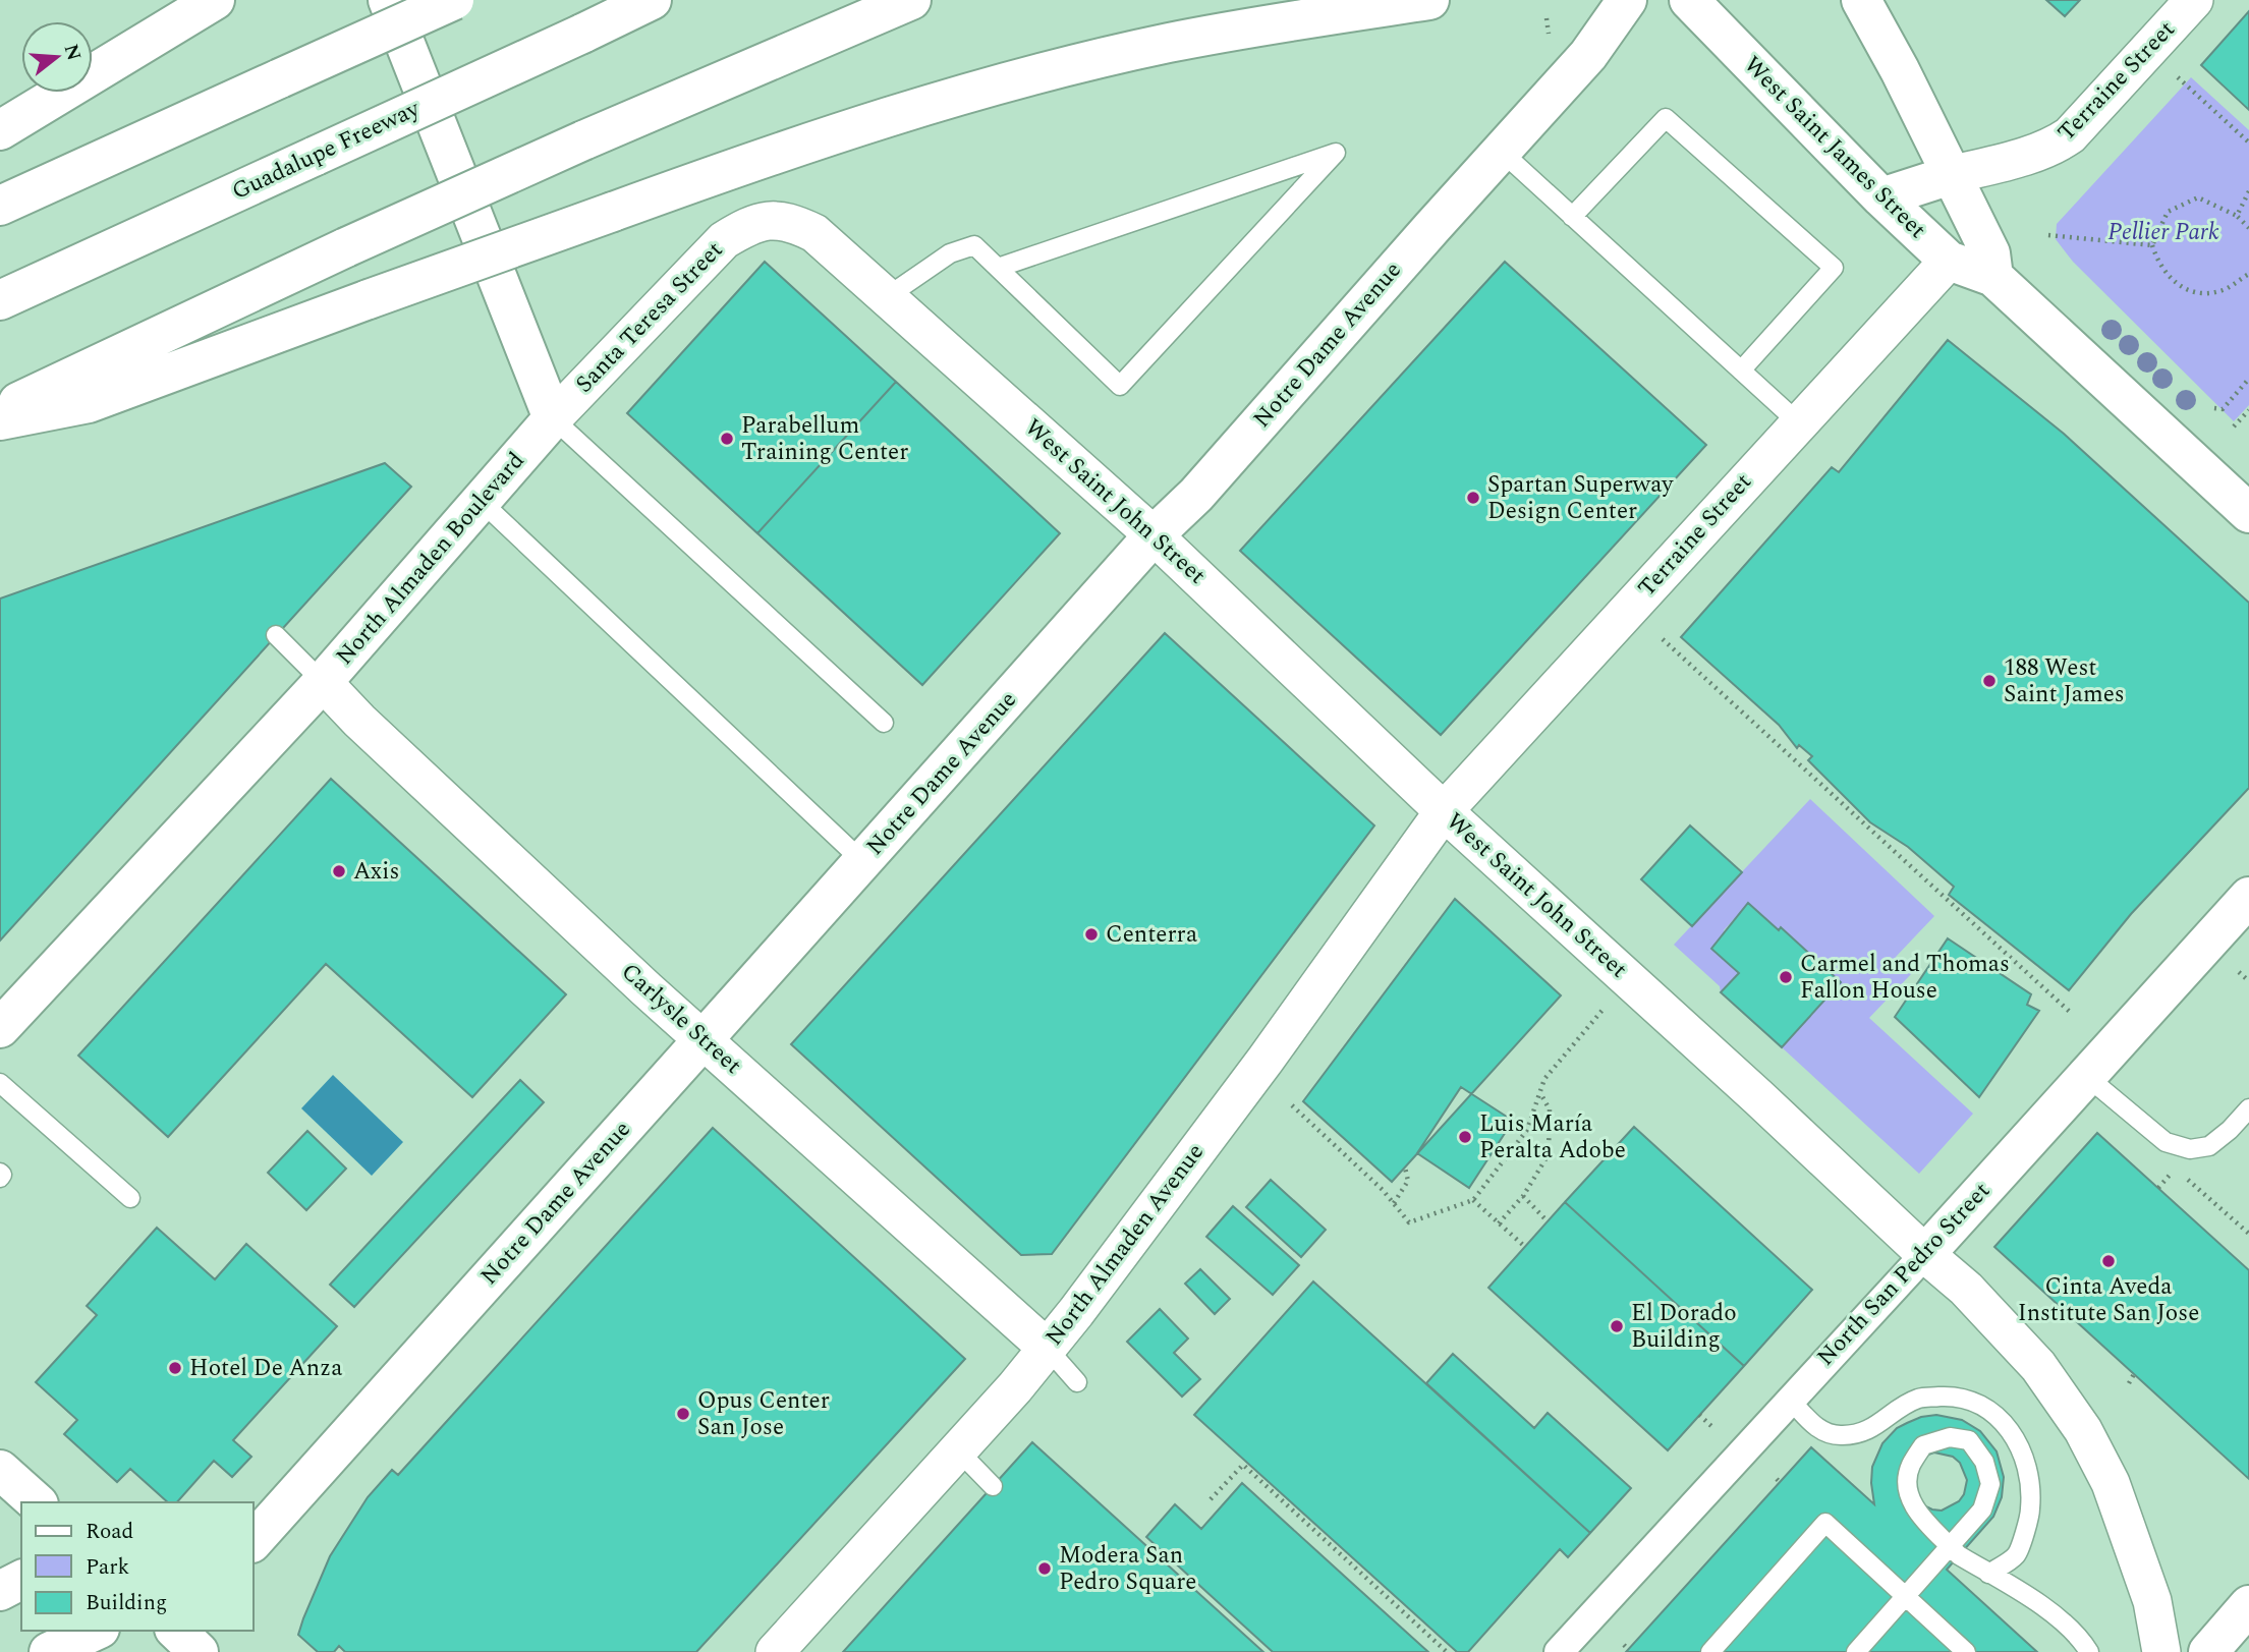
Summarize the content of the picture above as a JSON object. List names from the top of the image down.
{
  "streets": {
    "main road": [
      "West Saint James Street",
      "Guadalupe Freeway",
      "Notre Dame Avenue",
      "North Almaden Boulevard",
      "North San Pedro Street"
    ],
    "street": [
      "Terraine Street",
      "Santa Teresa Street",
      "West Saint John Street",
      "Carlysle Street",
      "North Almaden Avenue"
    ]
  },
  "crossings": [
    ["Terraine Street", "West Saint James Street"],
    ["Terraine Street", "West Saint John Street"],
    ["Terraine Street", "North Almaden Avenue"],
    ["Santa Teresa Street", "West Saint John Street"],
    ["Santa Teresa Street", "North Almaden Boulevard"],
    ["Notre Dame Avenue", "West Saint John Street"],
    ["Notre Dame Avenue", "Carlysle Street"],
    ["West Saint John Street", "North Almaden Avenue"],
    ["West Saint John Street", "North San Pedro Street"],
    ["North Almaden Boulevard", "Carlysle Street"],
    ["Carlysle Street", "North Almaden Avenue"]
  ],
  "parks": ["Pellier Park"],
  "places": [
    "Parabellum Training Center",
    "Spartan Superway Design Center",
    "188 West Saint James",
    "Axis",
    "Centerra",
    "Carmel and Thomas Fallon House",
    "Luis María Peralta Adobe",
    "Cinta Aveda Institute San Jose",
    "El Dorado Building",
    "Hotel De Anza",
    "Opus Center San Jose",
    "Modera San Pedro Square"
  ],
  "legend": ["Road", "Park", "Building"],
  "north": "right"
}
